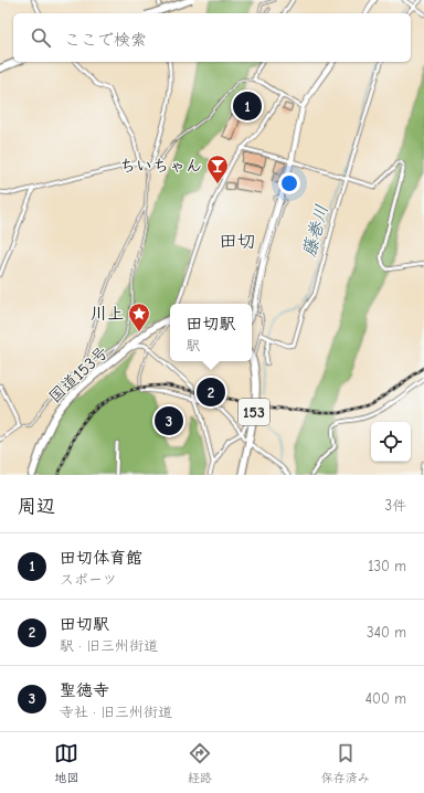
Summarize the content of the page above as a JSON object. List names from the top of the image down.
{
  "streets": {
    "highway": ["国道153号", "153"]
  },
  "districts": ["田切"],
  "water": ["藤巻川"],
  "places": {
    "bar": ["ちいちゃん"],
    "place": ["川上"]
  },
  "page": {
    "search": "ここで検索",
    "pins": ["1", "2", "3"],
    "popup": ["田切駅", "駅"],
    "heading": ["周辺", "3件"],
    "list": [
      {
        "mark": "1",
        "name": "田切体育館",
        "note": "スポーツ",
        "value": "130 m"
      },
      {
        "mark": "2",
        "name": "田切駅",
        "note": "駅 · 旧三州街道",
        "value": "340 m"
      },
      {
        "mark": "3",
        "name": "聖徳寺",
        "note": "寺社 · 旧三州街道",
        "value": "400 m"
      }
    ],
    "nav": ["地図", "経路", "保存済み"]
  }
}
